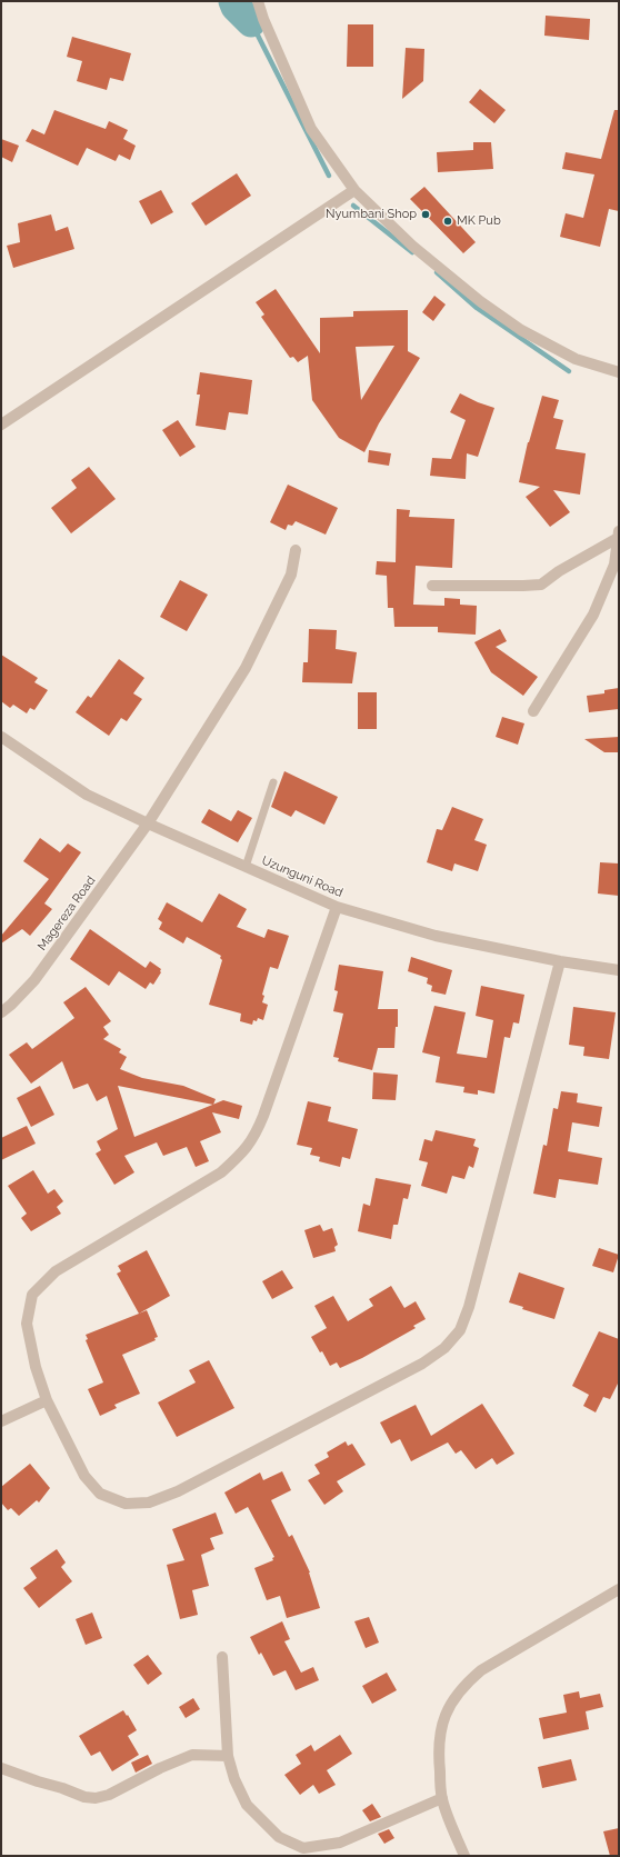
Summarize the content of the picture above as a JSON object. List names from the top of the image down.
{
  "streets": {
    "street": ["Uzunguni Road", "Magereza Road"]
  },
  "crossings": [
    ["Uzunguni Road", "Magereza Road"]
  ],
  "places": ["Nyumbani Shop", "MK Pub"]
}
